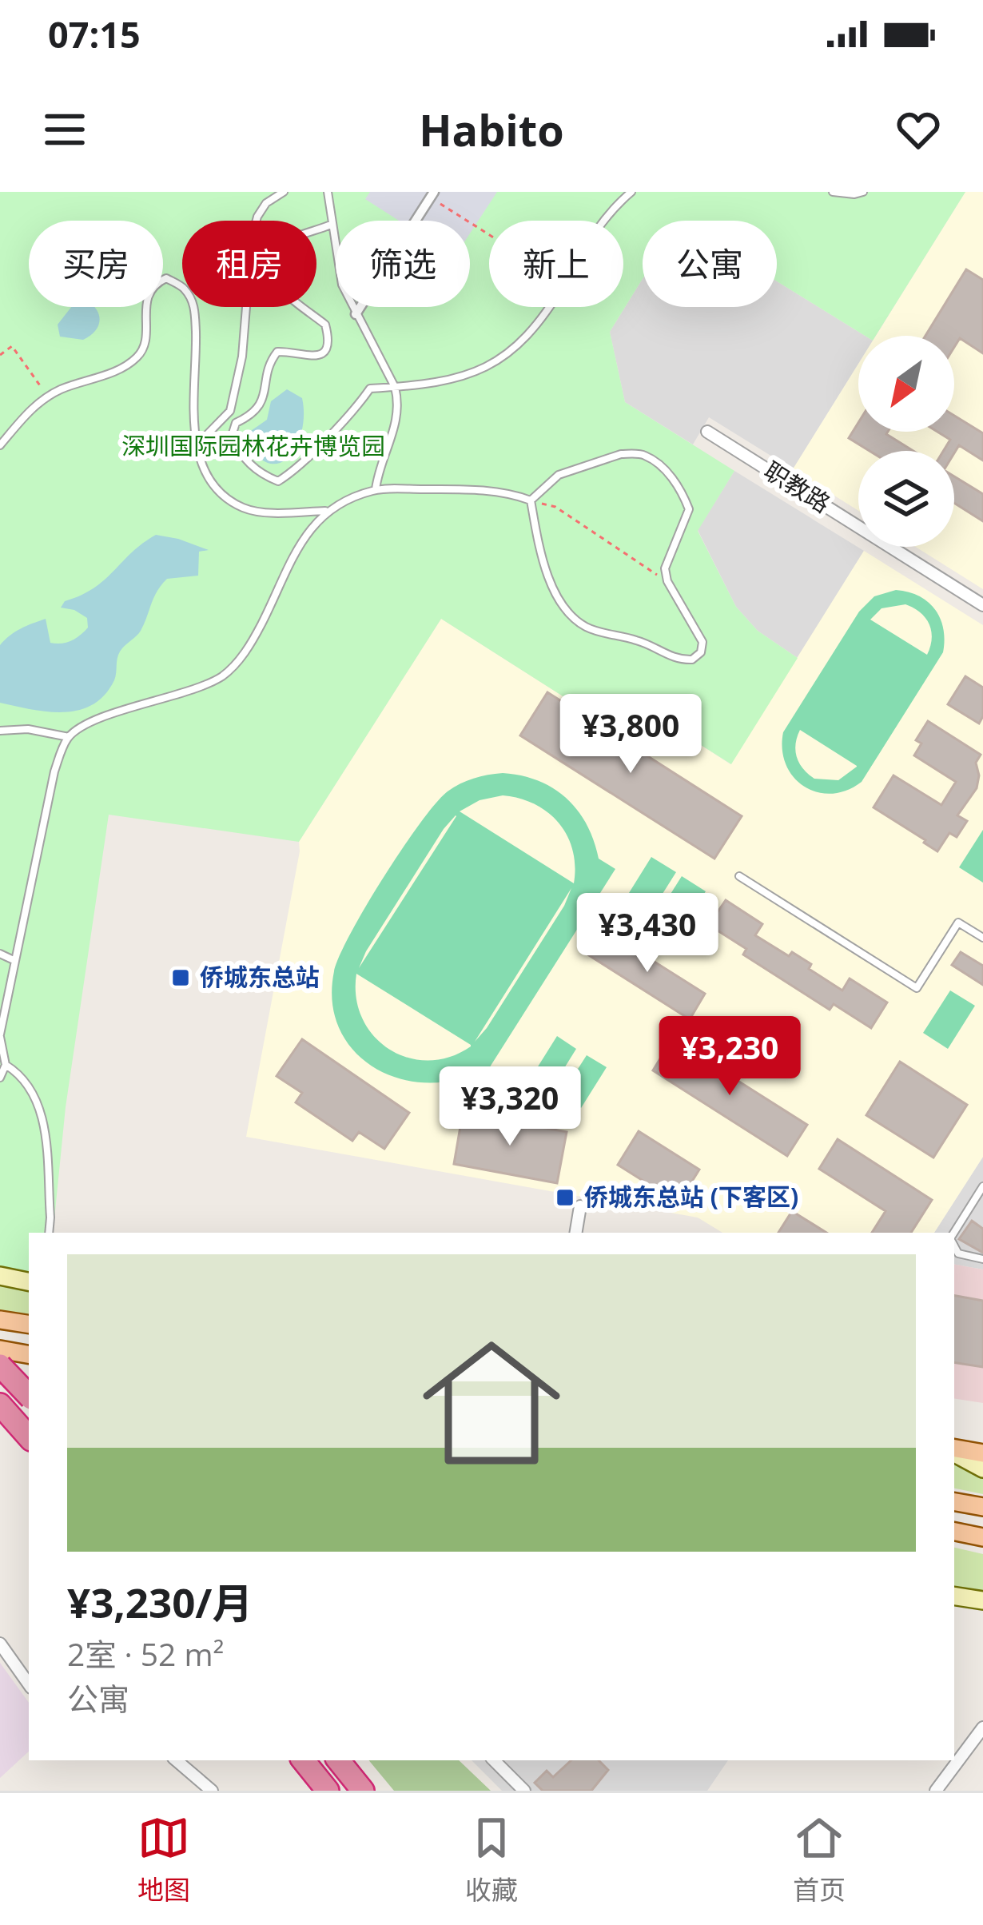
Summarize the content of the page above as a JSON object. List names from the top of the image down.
{
  "streets": {
    "street": ["职教路"]
  },
  "parks": ["深圳国际园林花卉博览园"],
  "places": {
    "transit": ["侨城东总站", "侨城东总站 (下客区)"]
  },
  "north": "bottom left",
  "page": {
    "status": "07:15",
    "header": "Habito",
    "chip": [
      "买房",
      "租房",
      "筛选",
      "新上",
      "公寓"
    ],
    "price": [
      "¥3,800",
      "¥3,430",
      "¥3,230",
      "¥3,320"
    ],
    "list": [
      {
        "name": "¥3,230/月",
        "note": "2室 · 52 m² · 公寓"
      }
    ],
    "tabs": ["地图", "收藏", "首页"]
  }
}
